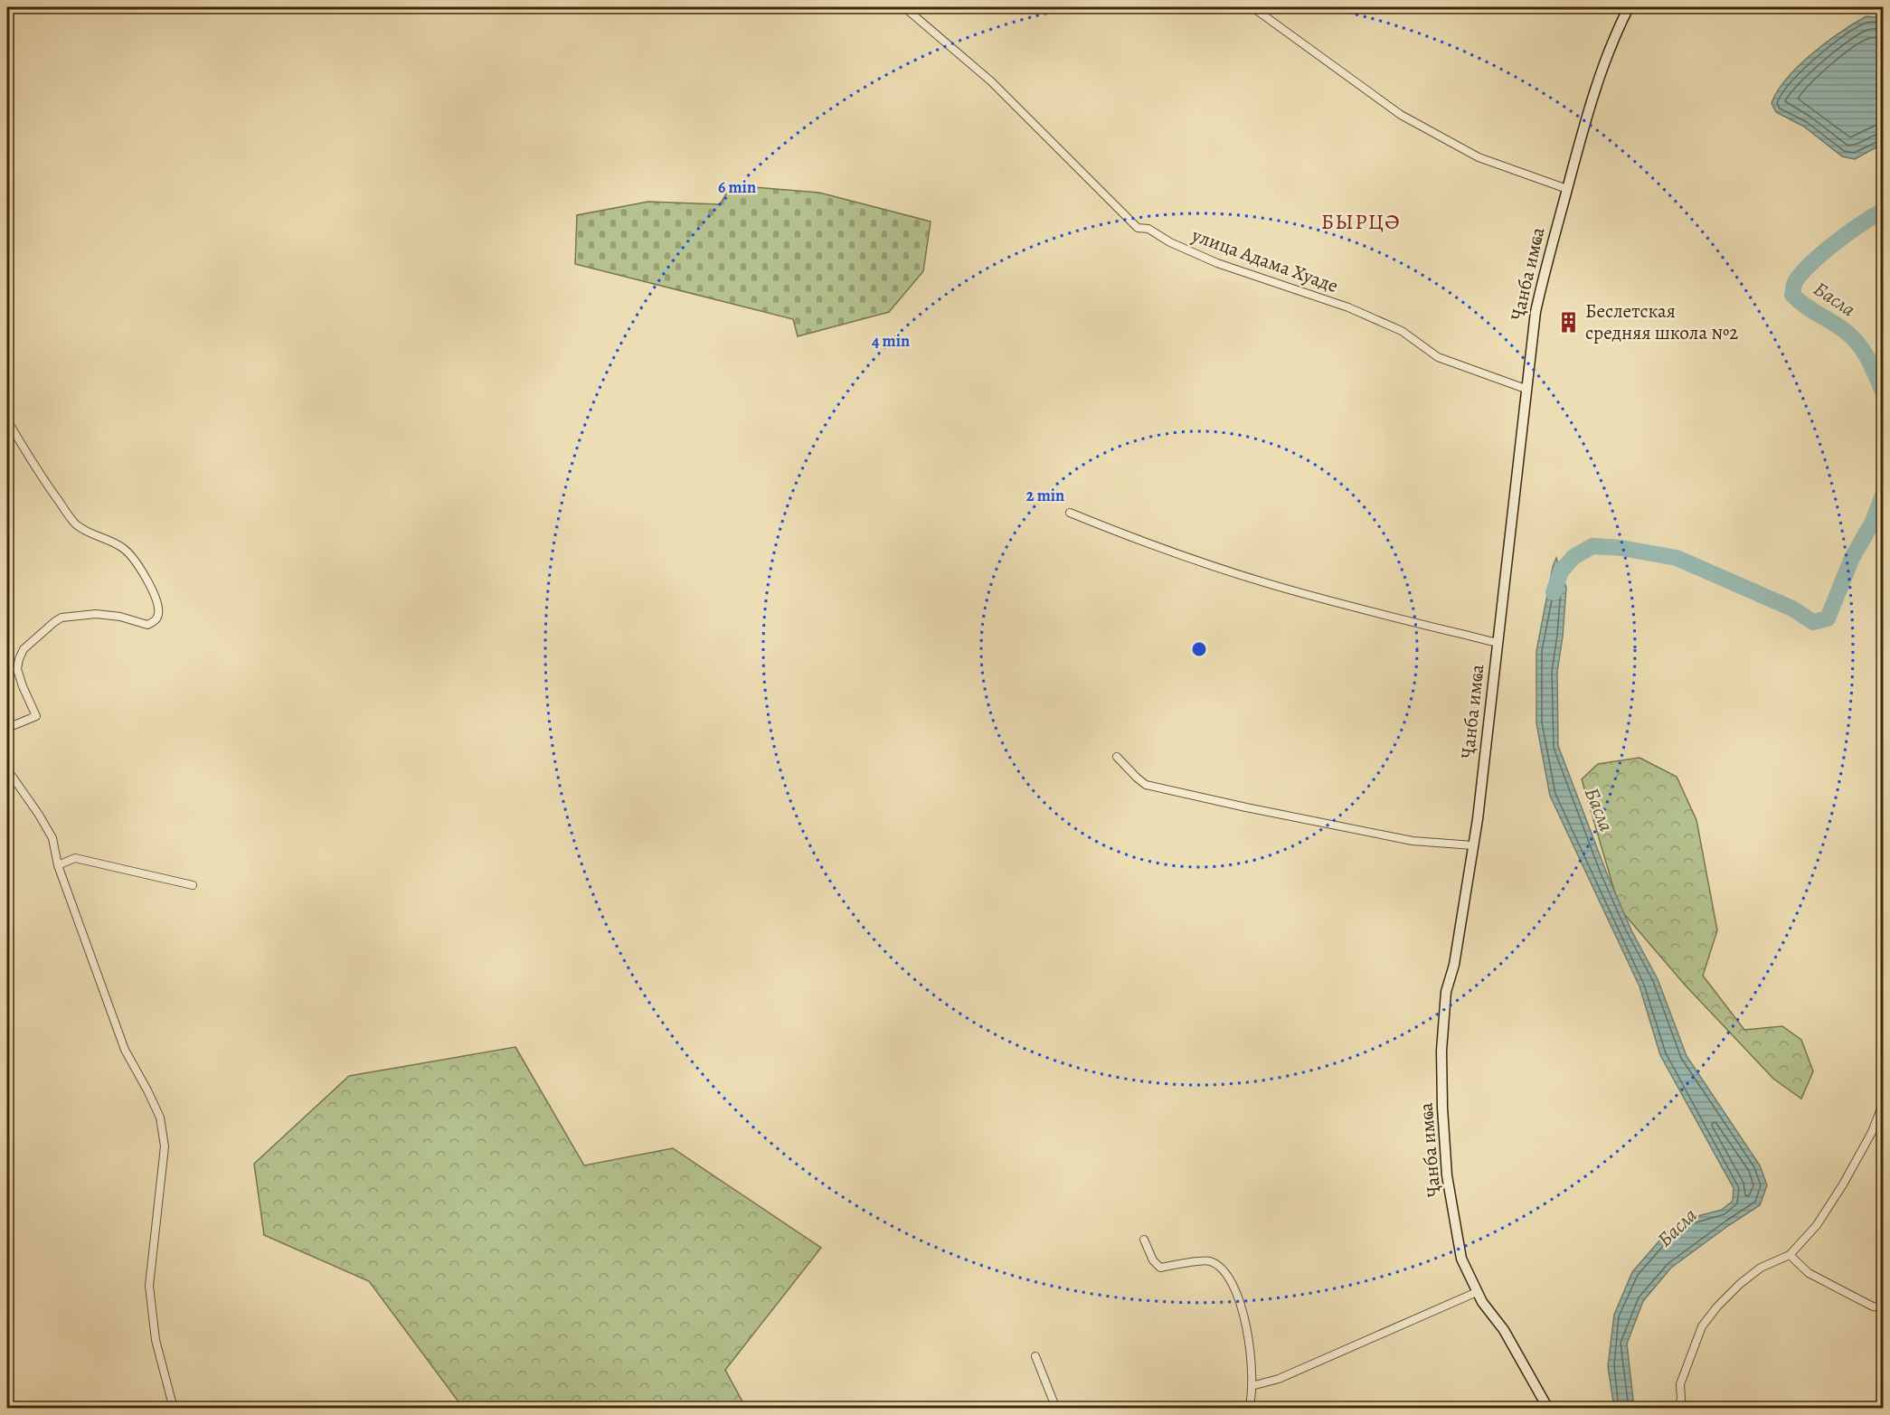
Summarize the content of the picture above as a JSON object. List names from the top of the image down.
{
  "streets": {
    "street": ["улица Адама Хуаде", "Ҷанба имҩа"]
  },
  "crossings": [
    ["улица Адама Хуаде", "Ҷанба имҩа"]
  ],
  "districts": ["БЫРЦӘ"],
  "water": ["Басла"],
  "places": {
    "building": ["Беслетская средняя школа №2"]
  },
  "rings": ["6 min", "4 min", "2 min"]
}
